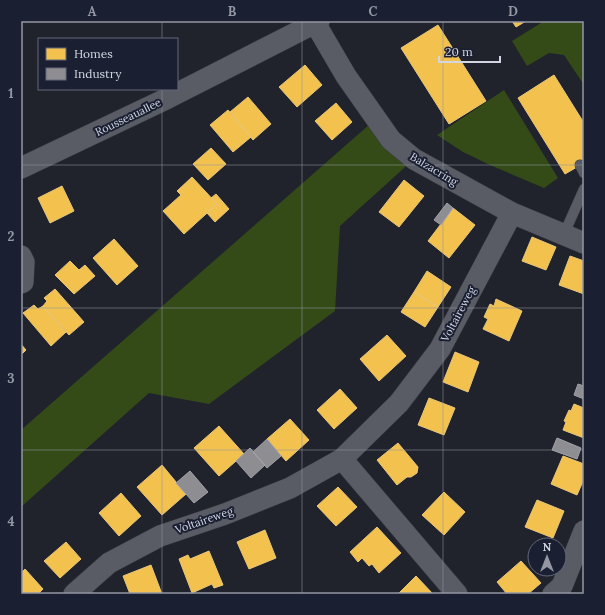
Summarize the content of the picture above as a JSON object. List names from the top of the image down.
{
  "streets": {
    "street": ["Rousseauallee", "Balzacring", "Voltaireweg"]
  },
  "crossings": [
    ["Rousseauallee", "Balzacring"],
    ["Balzacring", "Voltaireweg"]
  ],
  "legend": ["Homes", "Industry"],
  "scale_bar": "20 m",
  "north": "top",
  "grid": {
    "columns": [
      "A",
      "B",
      "C",
      "D"
    ],
    "rows": [
      "1",
      "2",
      "3",
      "4"
    ]
  }
}
